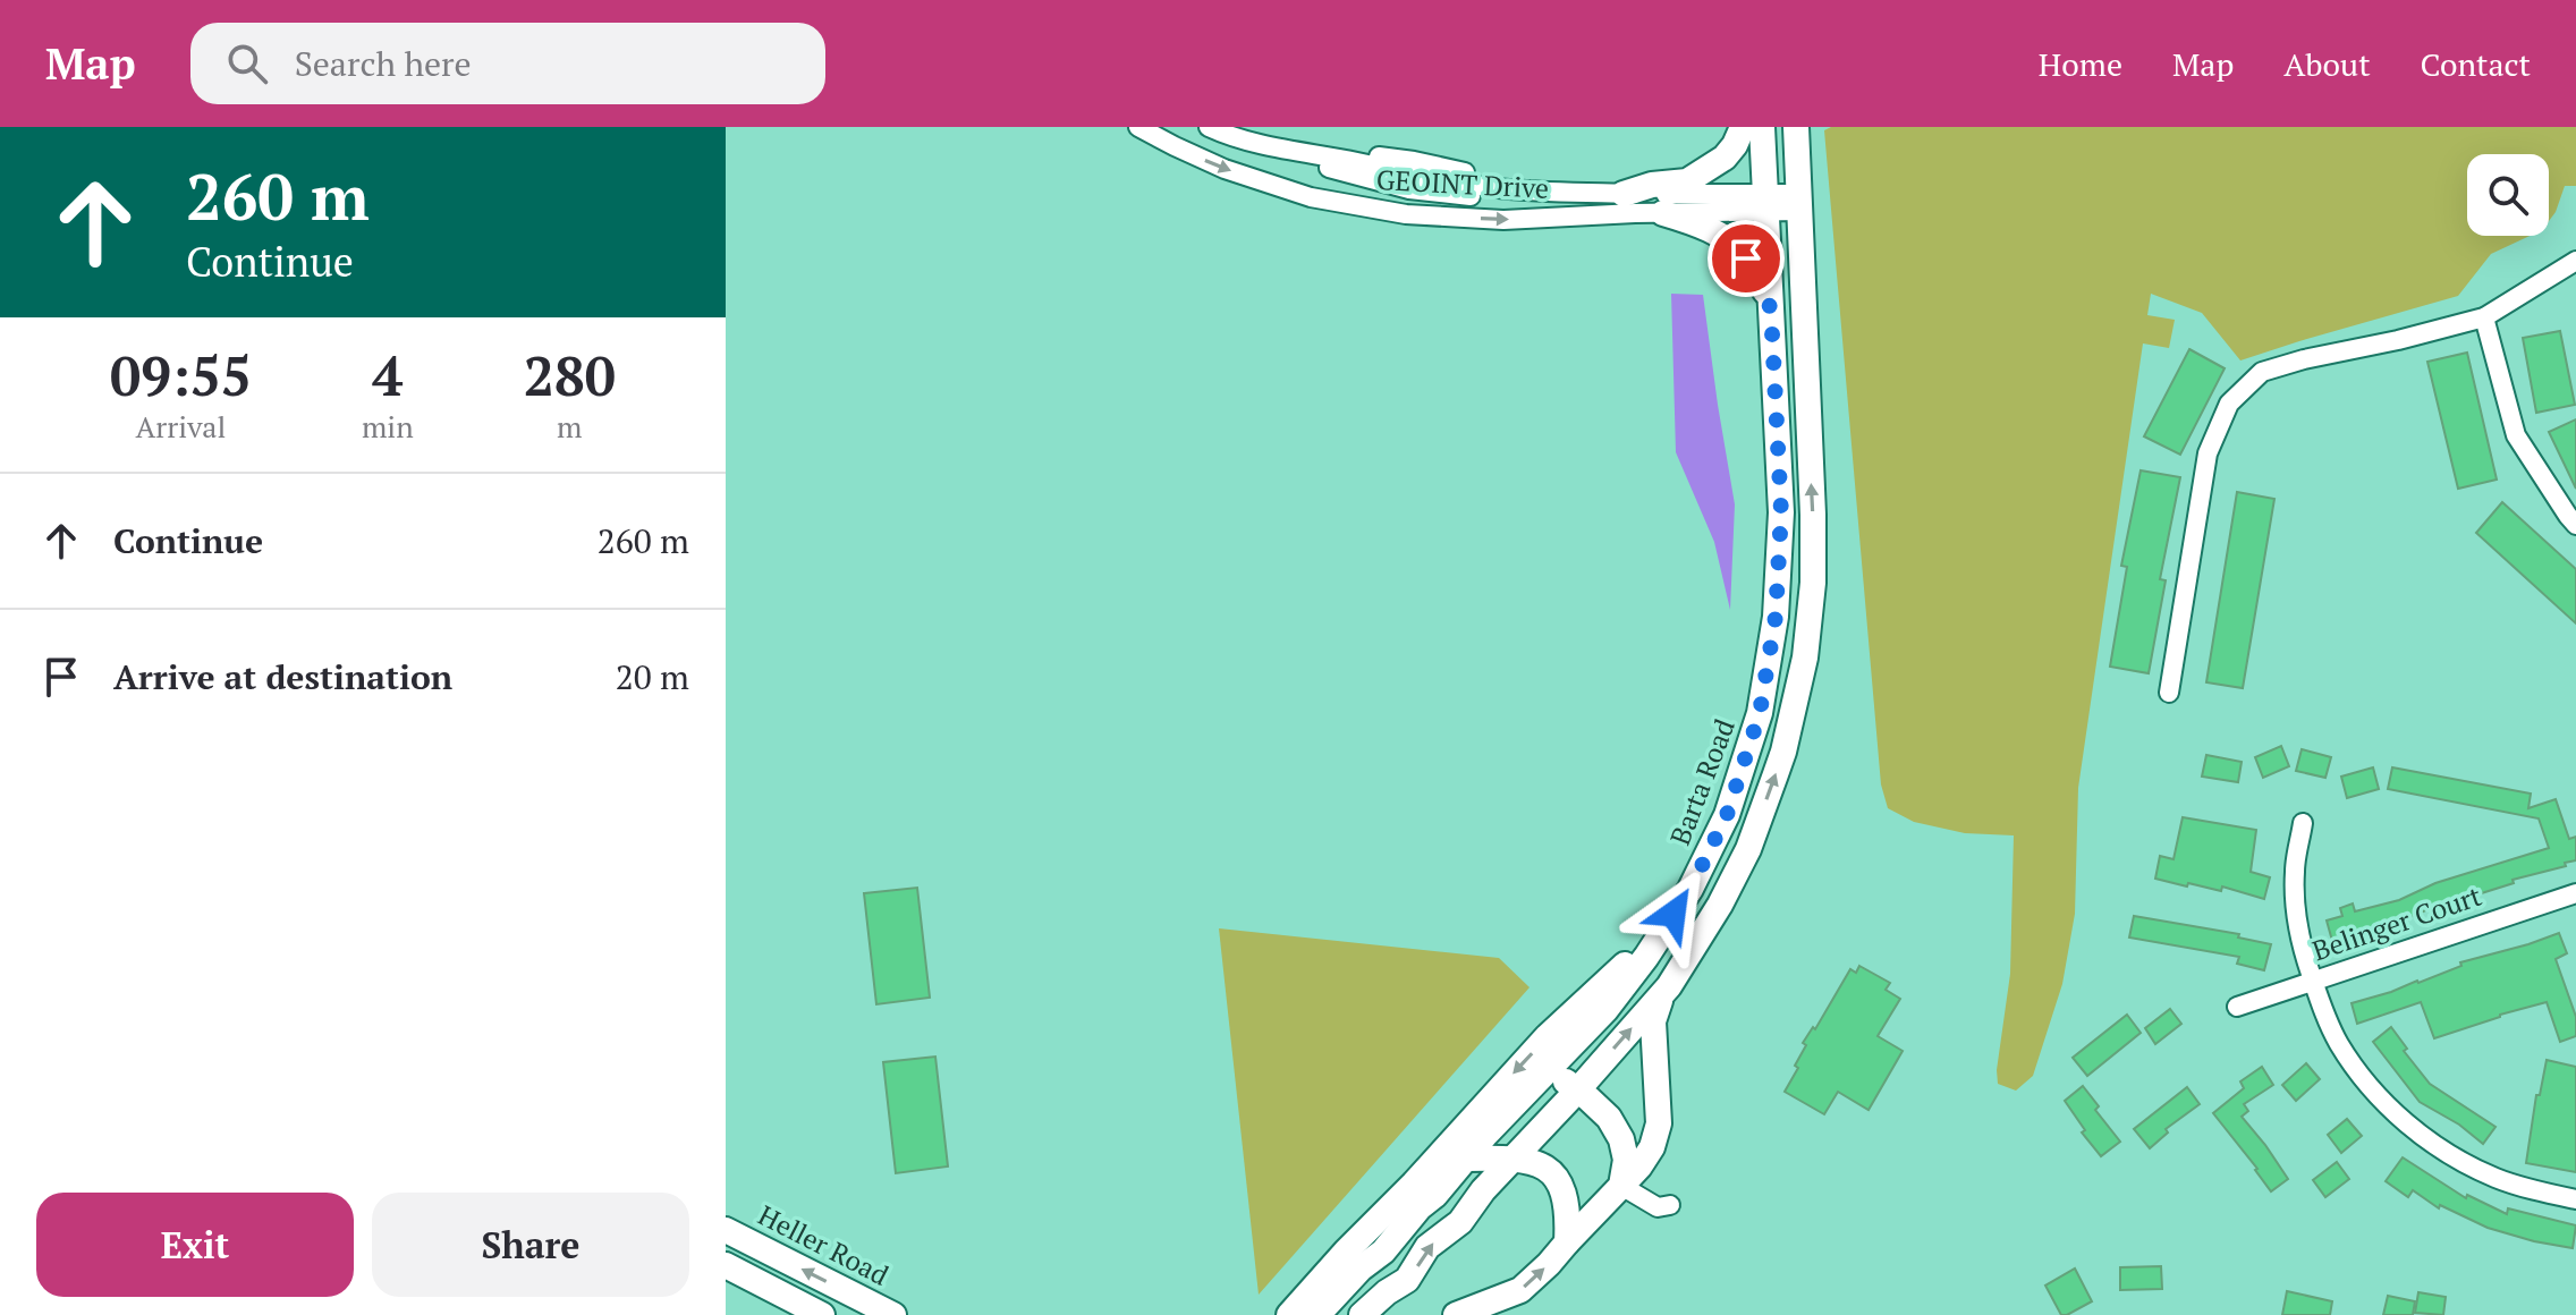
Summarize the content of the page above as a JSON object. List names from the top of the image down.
{
  "streets": {
    "street": [
      "GEOINT Drive",
      "Barta Road",
      "Belinger Court",
      "Heller Road"
    ]
  },
  "crossings": [
    ["GEOINT Drive", "Barta Road"]
  ],
  "page": {
    "header": "Map",
    "search": "Search here",
    "nav": [
      "Home",
      "Map",
      "About",
      "Contact"
    ],
    "turn": ["260 m", "Continue"],
    "eta": [
      "09:55",
      "Arrival",
      "4",
      "min",
      "280",
      "m"
    ],
    "list": [
      {
        "name": "Continue",
        "value": "260 m"
      },
      {
        "name": "Arrive at destination",
        "value": "20 m"
      }
    ],
    "buttons": ["Exit", "Share"]
  }
}
